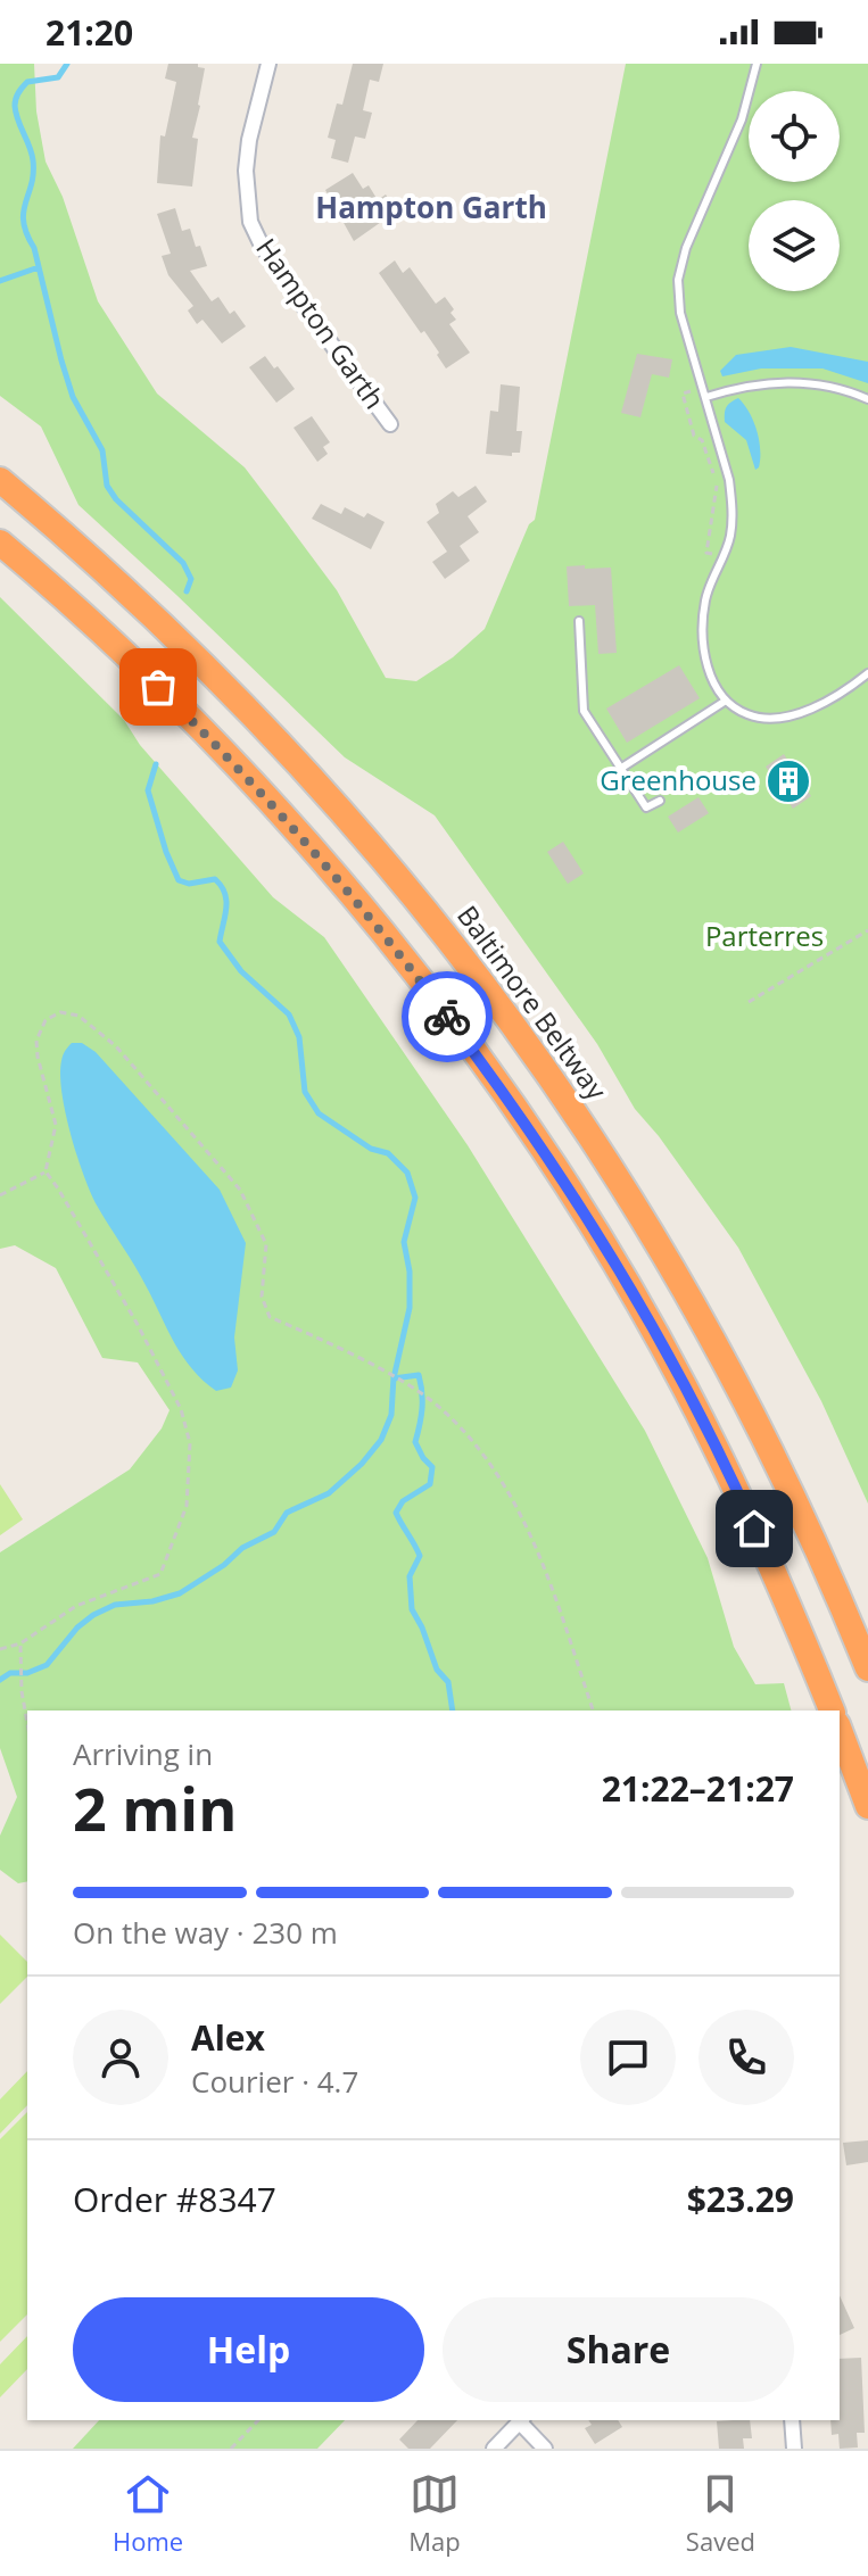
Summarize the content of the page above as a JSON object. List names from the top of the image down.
{
  "streets": {
    "highway": ["Baltimore Beltway"],
    "street": ["Hampton Garth"]
  },
  "districts": ["Hampton Garth"],
  "parks": ["Parterres"],
  "places": {
    "building": ["Greenhouse"]
  },
  "page": {
    "status": "21:20",
    "heading": ["2 min", "Arriving in", "21:22–21:27"],
    "panel": [
      "Alex",
      "Courier · 4.7",
      "Order #8347",
      "$23.29"
    ],
    "bar": "On the way · 230 m",
    "buttons": ["Help", "Share"],
    "tabs": ["Home", "Map", "Saved"]
  }
}
